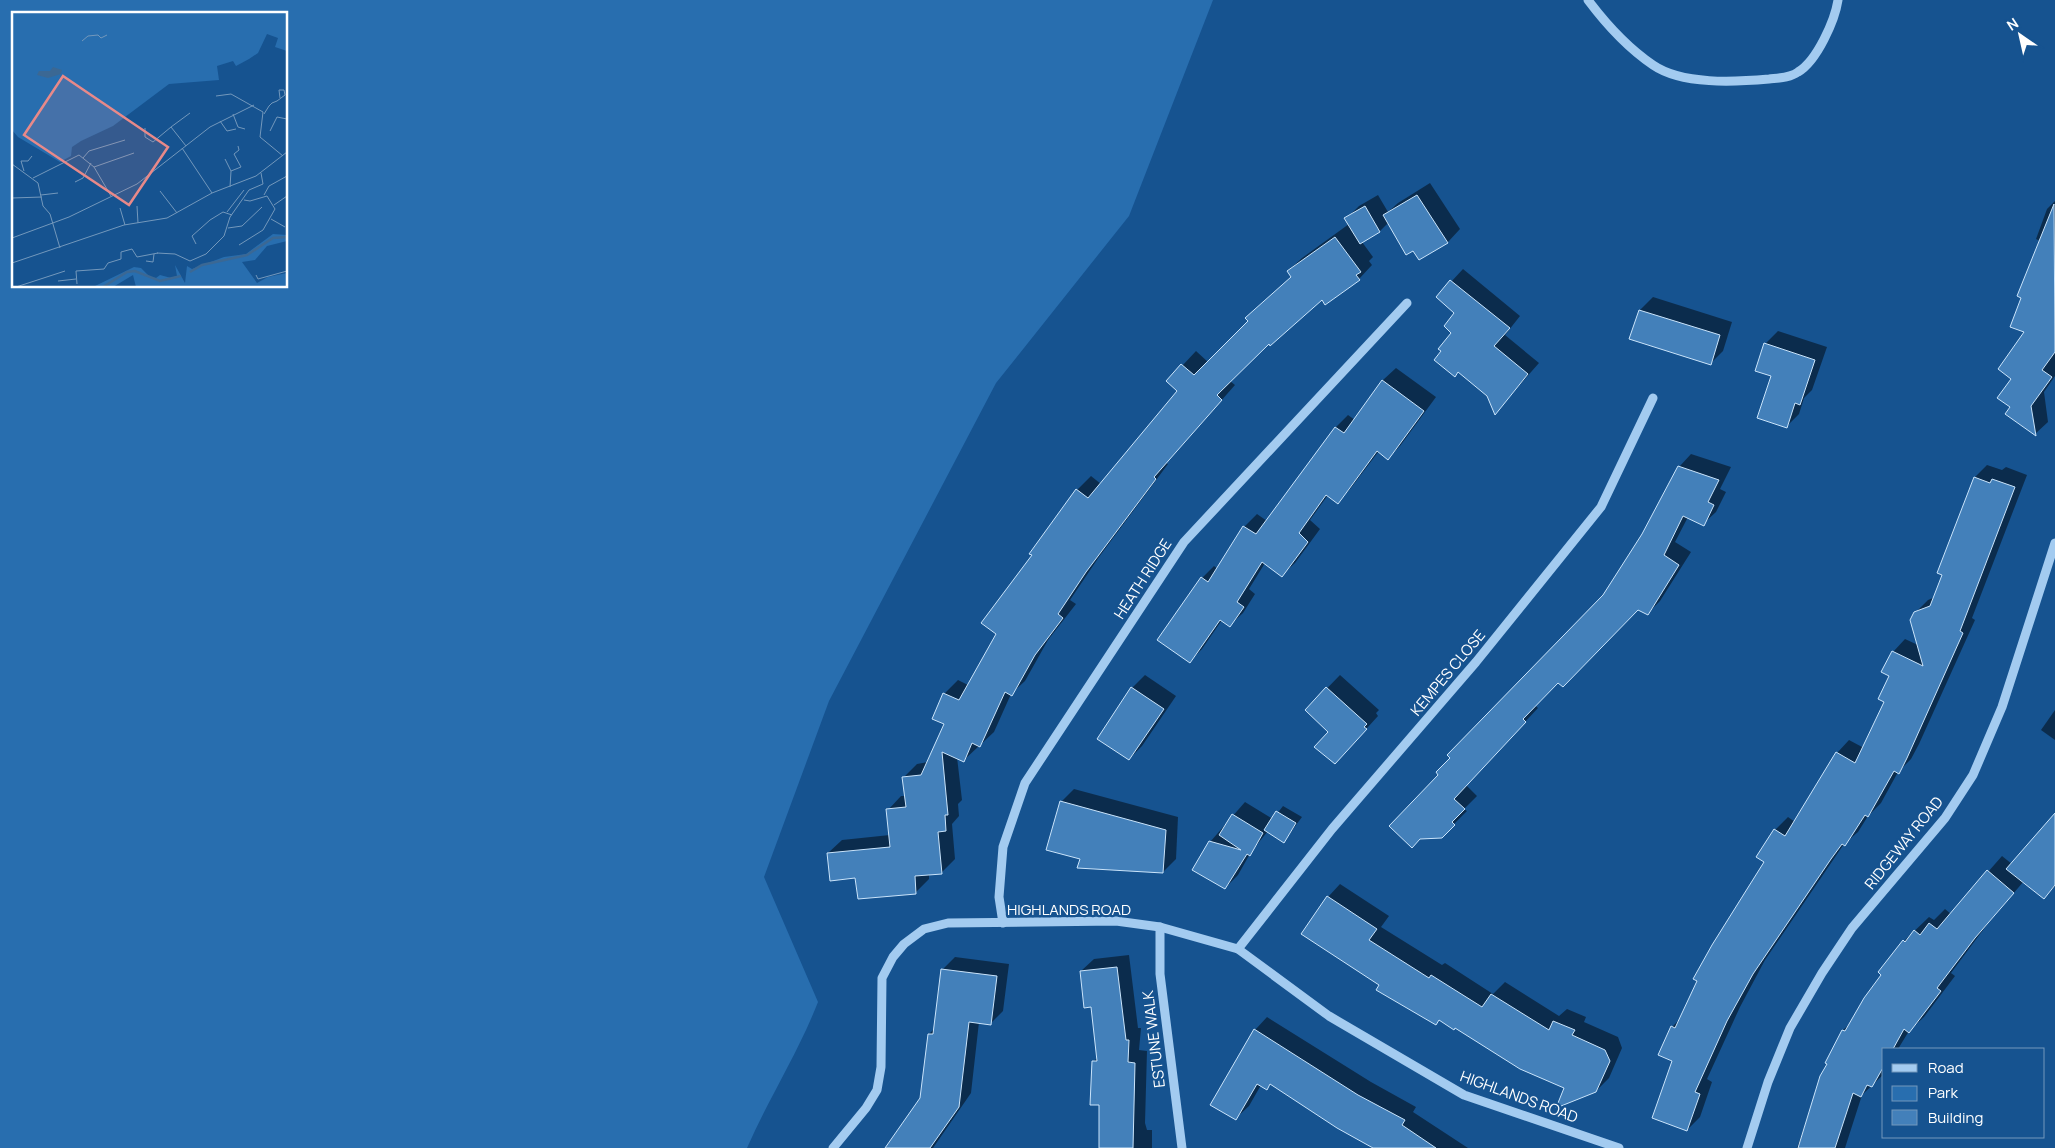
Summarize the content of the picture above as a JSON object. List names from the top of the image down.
{
  "streets": {
    "street": [
      "HEATH RIDGE",
      "KEMPES CLOSE",
      "RIDGEWAY ROAD",
      "HIGHLANDS ROAD",
      "ESTUNE WALK"
    ]
  },
  "crossings": [
    ["HEATH RIDGE", "HIGHLANDS ROAD"],
    ["KEMPES CLOSE", "HIGHLANDS ROAD"],
    ["HIGHLANDS ROAD", "ESTUNE WALK"]
  ],
  "legend": ["Road", "Park", "Building"],
  "north": "top left"
}
